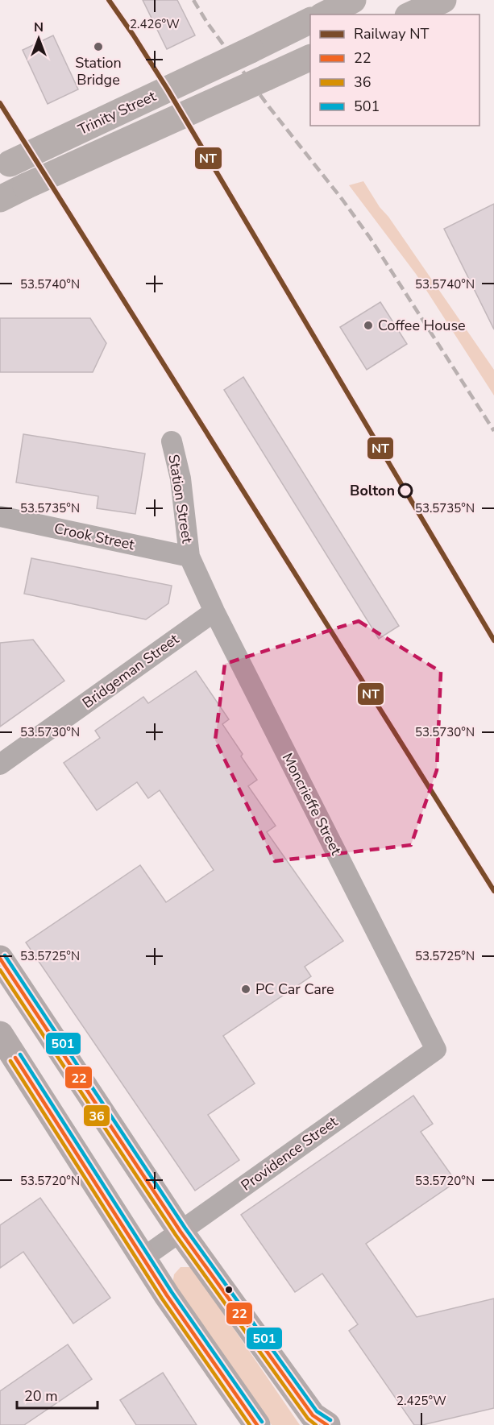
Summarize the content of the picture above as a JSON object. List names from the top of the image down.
{
  "streets": {
    "main road": ["Trinity Street"],
    "street": [
      "Station Street",
      "Crook Street",
      "Bridgeman Street",
      "Moncrieffe Street",
      "Providence Street"
    ]
  },
  "crossings": [
    ["Station Street", "Crook Street"],
    ["Station Street", "Moncrieffe Street"],
    ["Crook Street", "Moncrieffe Street"],
    ["Bridgeman Street", "Moncrieffe Street"],
    ["Moncrieffe Street", "Providence Street"]
  ],
  "places": [
    "Station Bridge",
    "Coffee House",
    "Bolton",
    "PC Car Care"
  ],
  "lines": [
    "rail line NT",
    "transit line 501",
    "transit line 22",
    "transit line 36"
  ],
  "legend": [
    "Railway NT",
    "22",
    "36",
    "501"
  ],
  "scale_bar": "20 m",
  "north": "top",
  "coordinates": [
    "2.426°W",
    "53.5740°N",
    "53.5735°N",
    "53.5730°N",
    "53.5725°N",
    "53.5720°N",
    "2.425°W"
  ]
}
